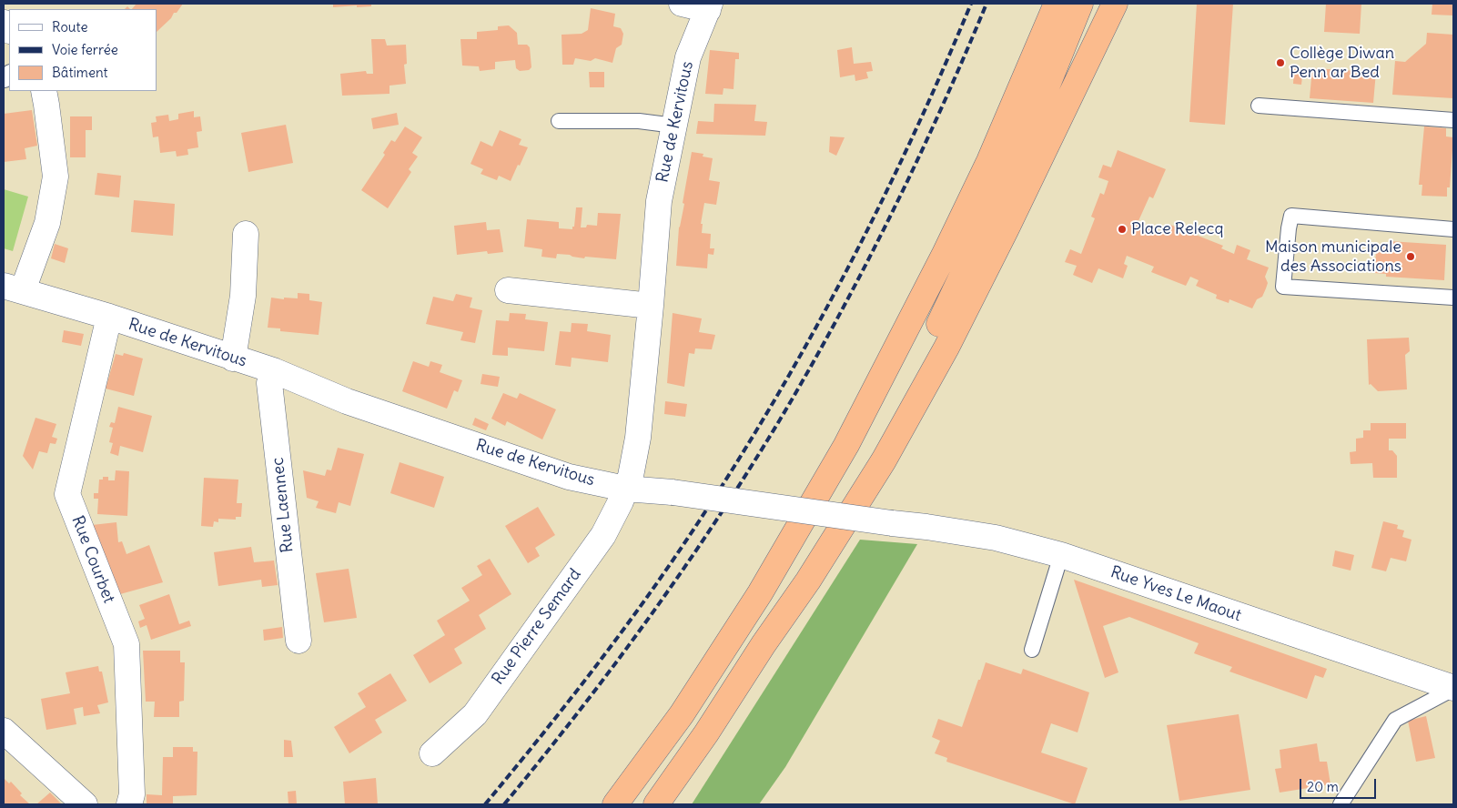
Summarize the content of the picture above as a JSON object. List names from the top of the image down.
{
  "streets": {
    "street": [
      "Rue de Kervitous",
      "Rue Laennec",
      "Rue Courbet",
      "Rue Yves Le Maout",
      "Rue Pierre Semard"
    ]
  },
  "crossings": [
    ["Rue de Kervitous", "Rue Laennec"],
    ["Rue de Kervitous", "Rue Courbet"],
    ["Rue de Kervitous", "Rue Yves Le Maout"],
    ["Rue de Kervitous", "Rue Pierre Semard"],
    ["Rue Yves Le Maout", "Rue Pierre Semard"]
  ],
  "places": ["Collège Diwan Penn ar Bed", "Place Relecq", "Maison municipale des Associations"],
  "legend": ["Route", "Voie ferrée", "Bâtiment"],
  "scale_bar": "20 m"
}
